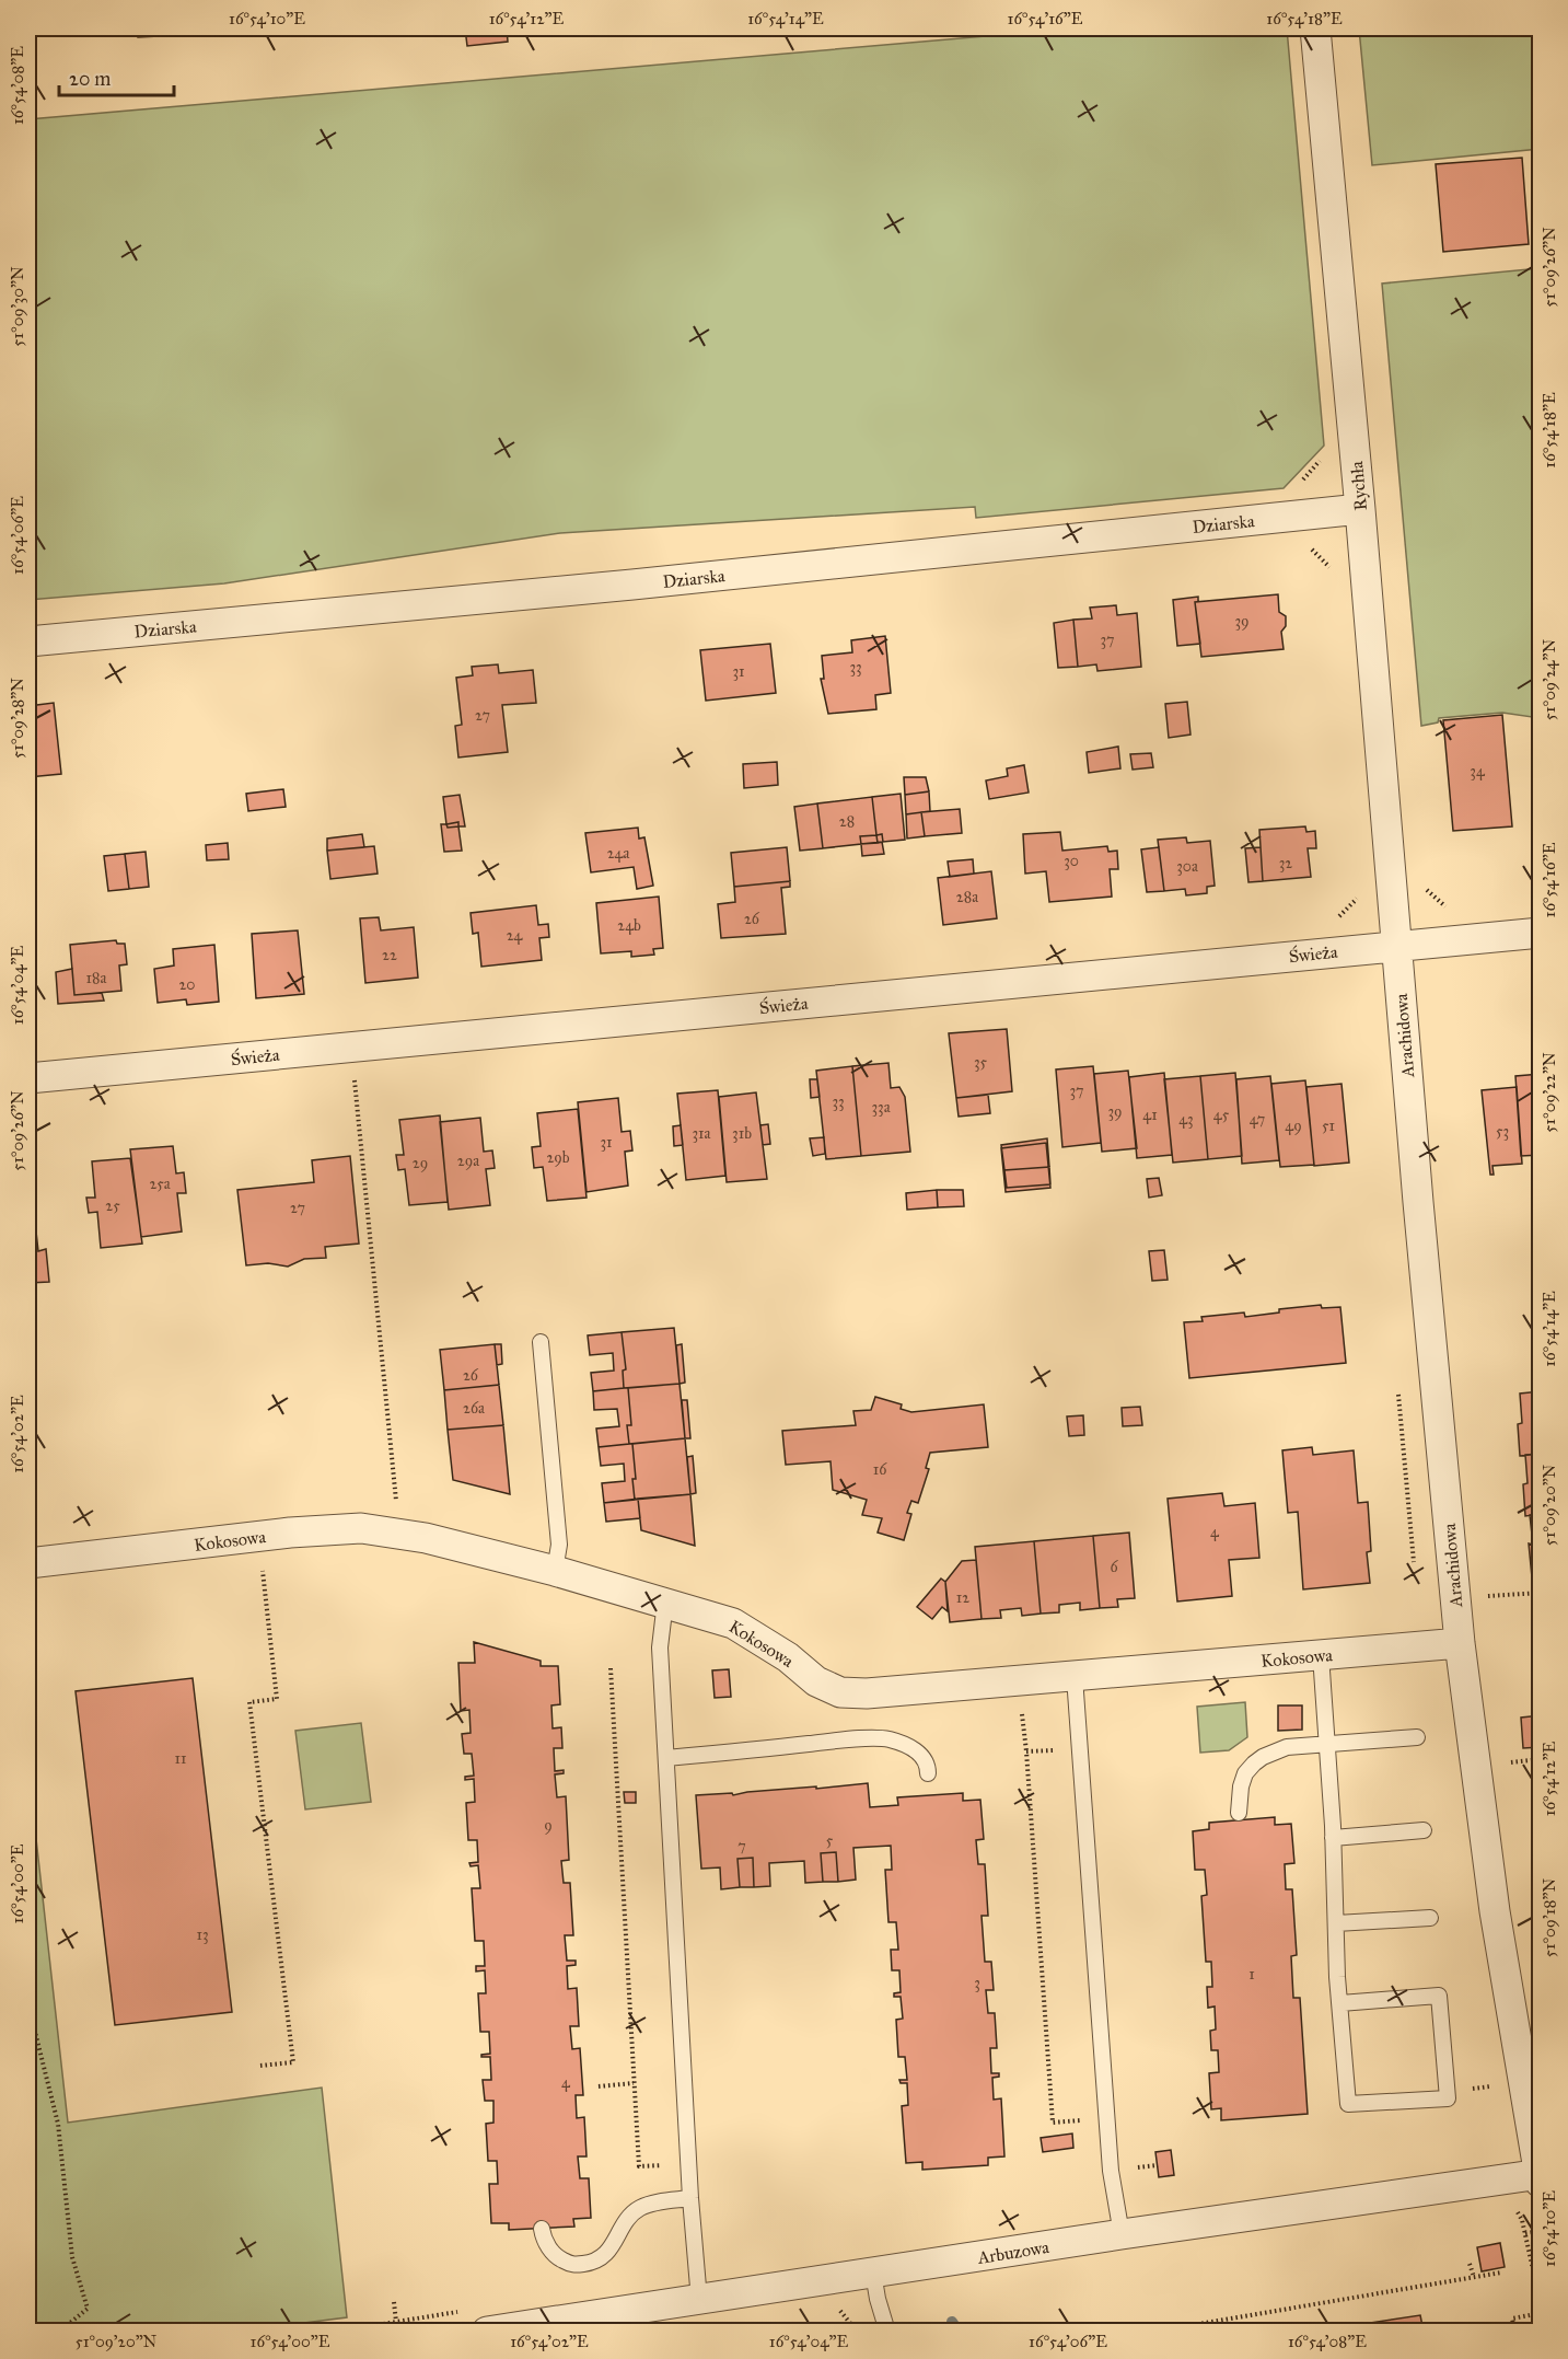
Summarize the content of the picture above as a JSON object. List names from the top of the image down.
{
  "streets": {
    "street": [
      "Rychła",
      "Dziarska",
      "Świeża",
      "Arachidowa",
      "Kokosowa",
      "Arbuzowa"
    ]
  },
  "crossings": [
    ["Rychła", "Dziarska"],
    ["Rychła", "Świeża"],
    ["Rychła", "Arachidowa"],
    ["Świeża", "Arachidowa"],
    ["Arachidowa", "Kokosowa"],
    ["Arachidowa", "Arbuzowa"]
  ],
  "house_numbers": [
    "39",
    "37",
    "33",
    "31",
    "27",
    "34",
    "28",
    "24a",
    "30",
    "32",
    "30a",
    "28a",
    "26",
    "24b",
    "24",
    "22",
    "18a",
    "20",
    "35",
    "37",
    "33",
    "33a",
    "39",
    "41",
    "45",
    "43",
    "47",
    "49",
    "51",
    "53",
    "31a",
    "31b",
    "31",
    "29b",
    "29a",
    "29",
    "25a",
    "25",
    "27",
    "26",
    "26a",
    "16",
    "4",
    "6",
    "12",
    "11",
    "9",
    "5",
    "7",
    "13",
    "1",
    "3",
    "4"
  ],
  "scale_bar": "20 m",
  "coordinates": [
    "16°54'10\"E",
    "16°54'12\"E",
    "16°54'14\"E",
    "16°54'16\"E",
    "16°54'18\"E",
    "16°54'08\"E",
    "51°09'26\"N",
    "51°09'30\"N",
    "16°54'06\"E",
    "51°09'24\"N",
    "51°09'28\"N",
    "16°54'04\"E",
    "51°09'22\"N",
    "16°54'02\"E",
    "51°09'20\"N",
    "16°54'00\"E",
    "51°09'18\"N"
  ]
}
